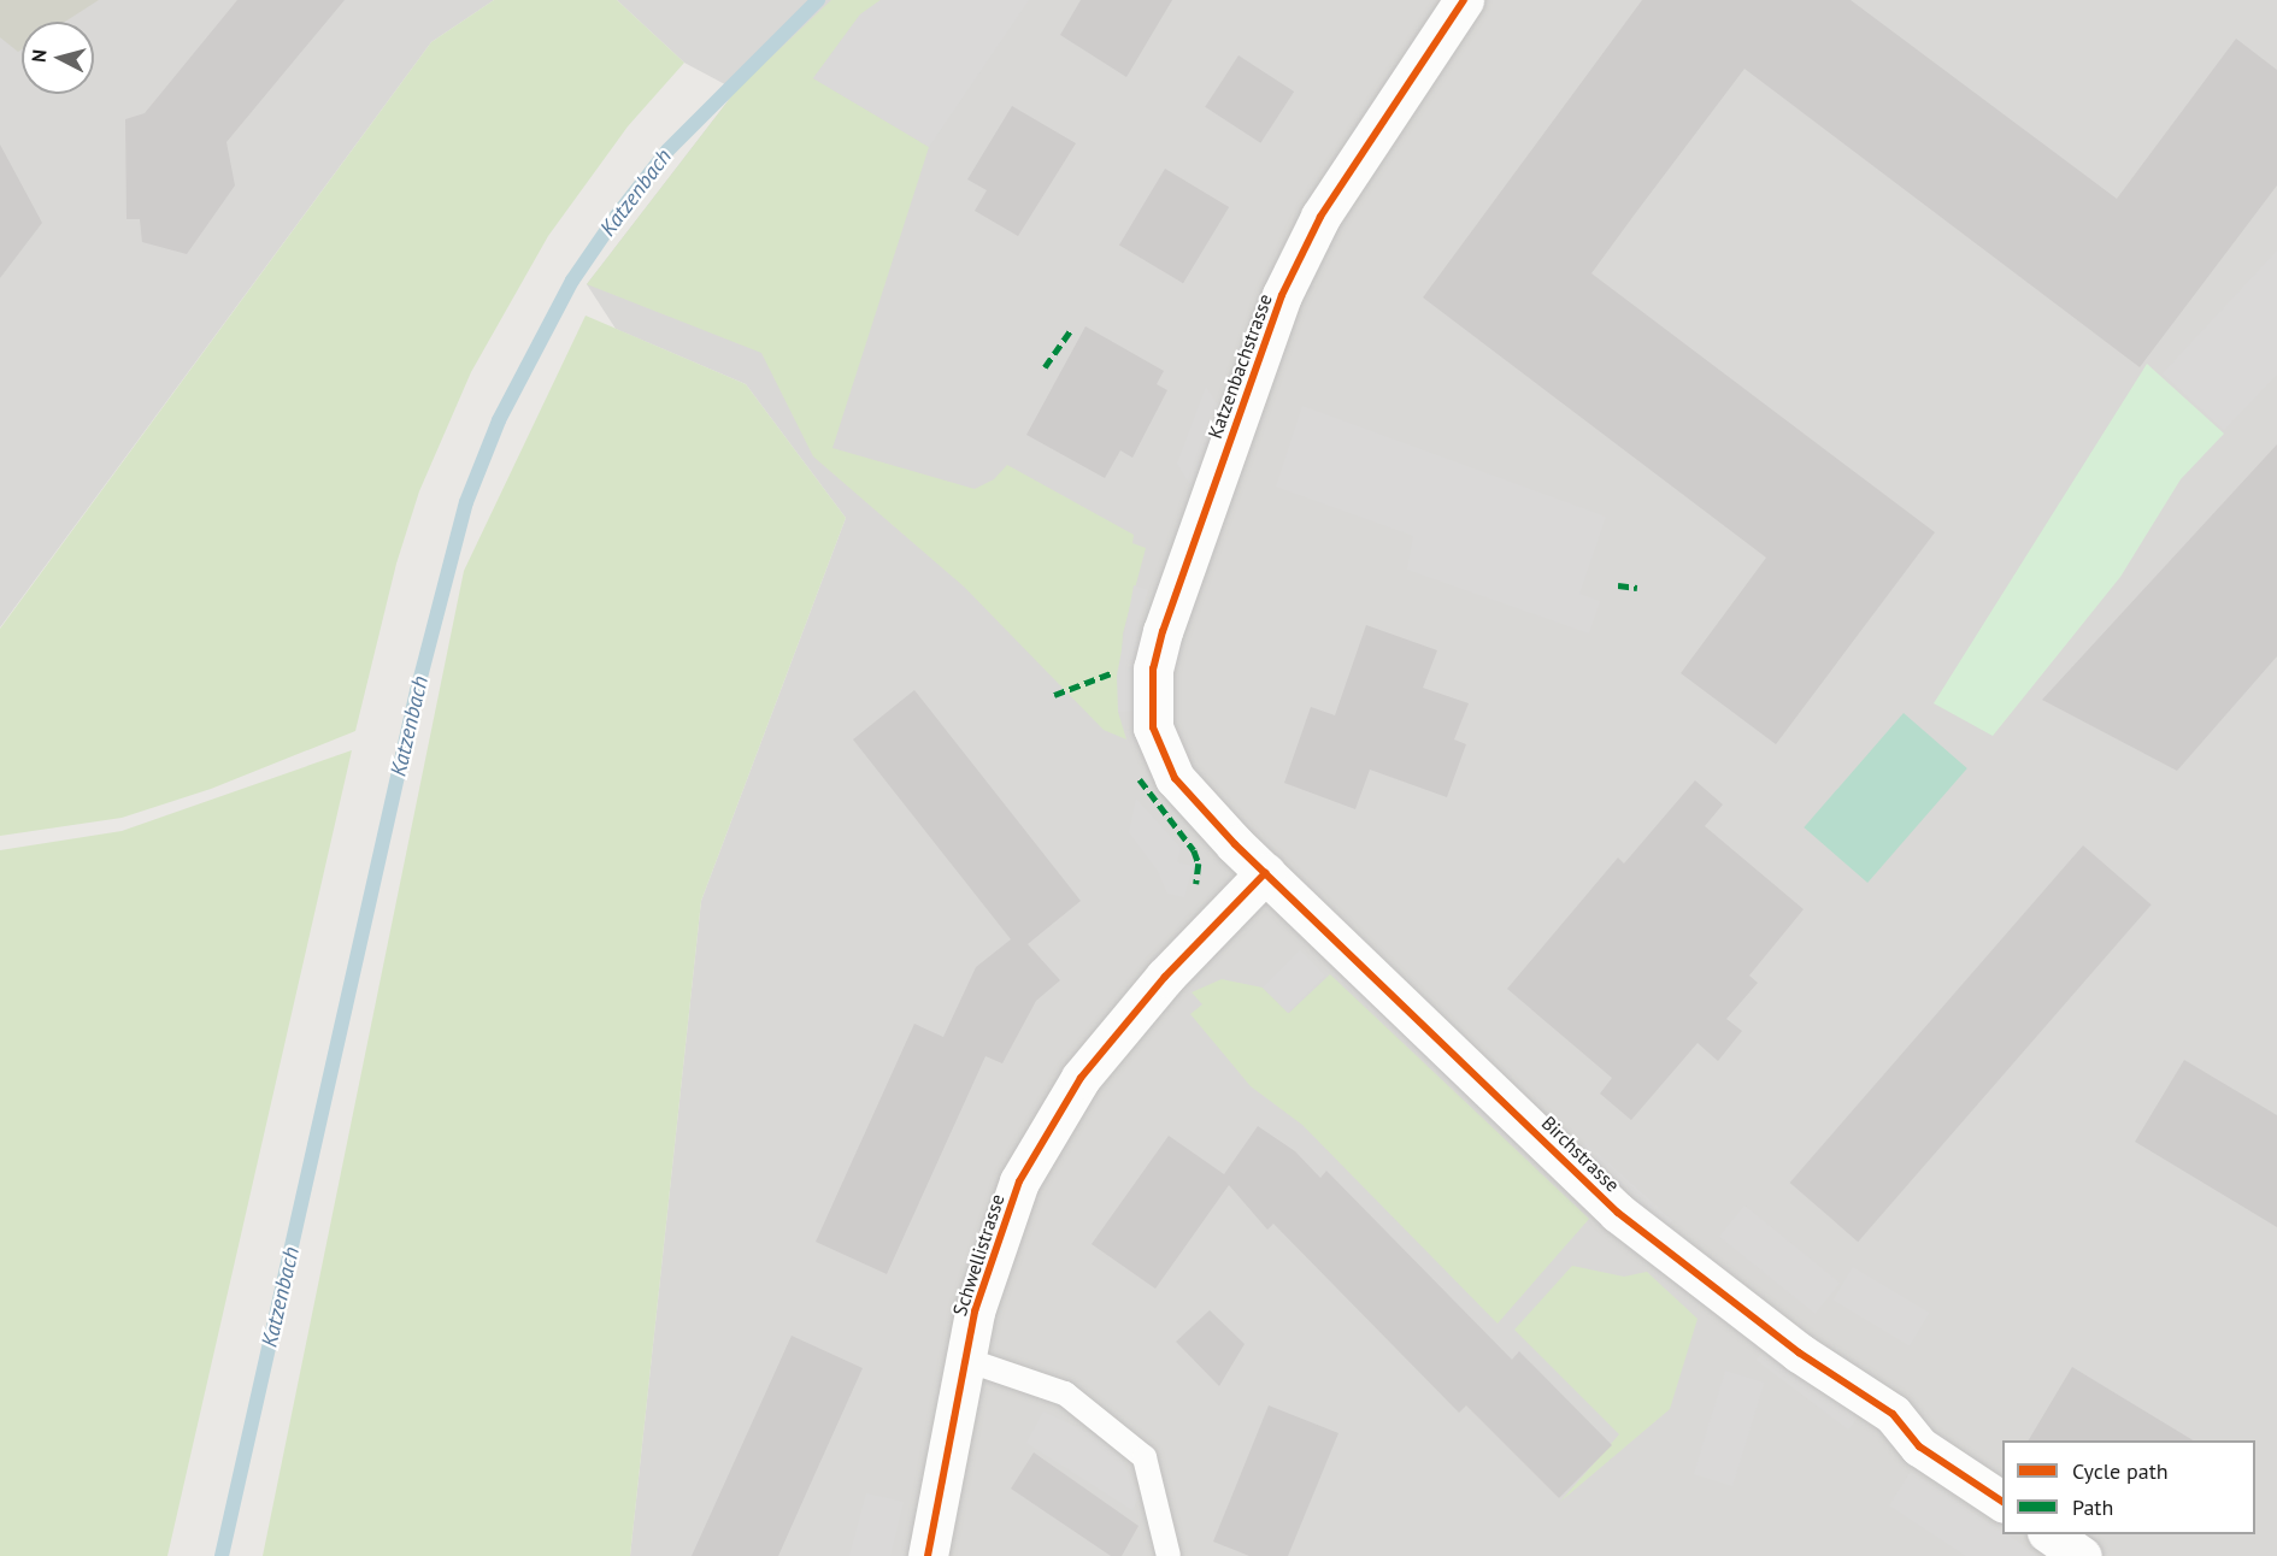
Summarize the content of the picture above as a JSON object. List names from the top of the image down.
{
  "streets": {
    "street": ["Katzenbachstrasse", "Birchstrasse", "Schwellistrasse"]
  },
  "crossings": [
    ["Katzenbachstrasse", "Birchstrasse"],
    ["Birchstrasse", "Schwellistrasse"]
  ],
  "water": ["Katzenbach"],
  "legend": ["Cycle path", "Path"],
  "north": "left"
}
